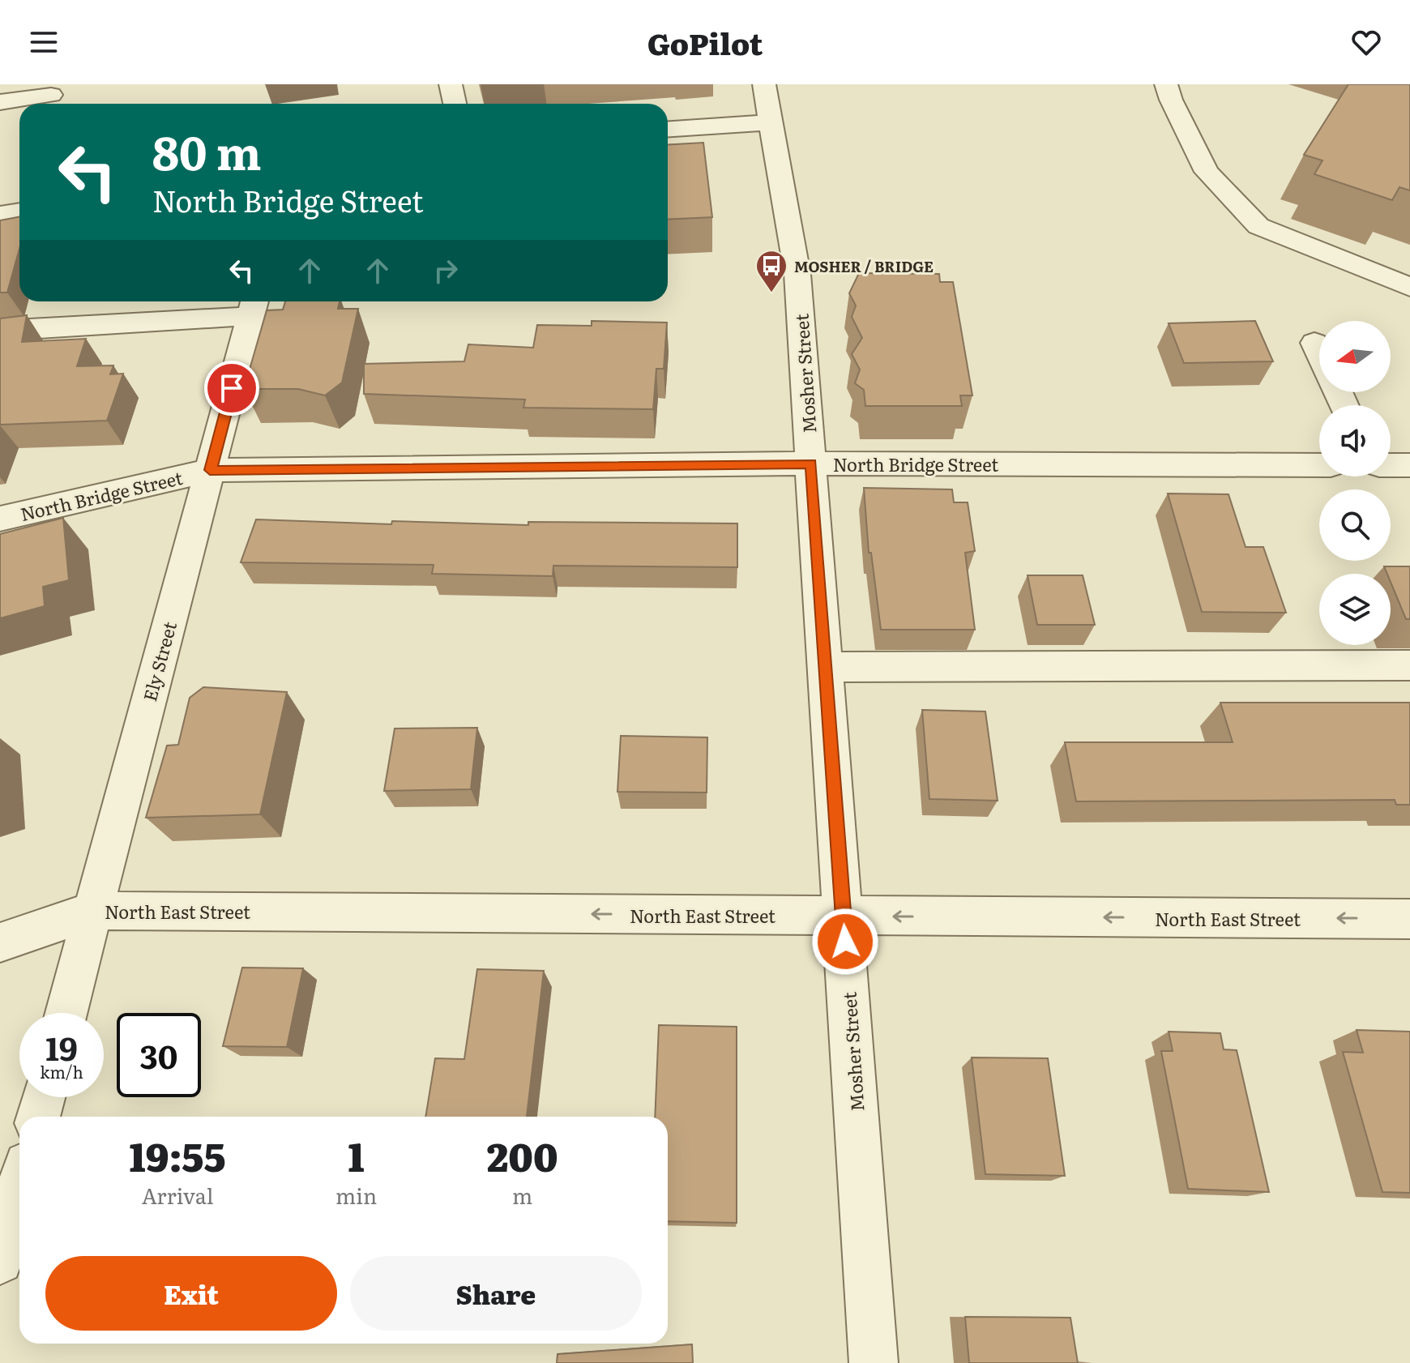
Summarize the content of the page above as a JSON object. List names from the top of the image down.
{
  "streets": {
    "street": [
      "Mosher Street",
      "North Bridge Street",
      "Ely Street",
      "North East Street"
    ]
  },
  "crossings": [
    ["Mosher Street", "North Bridge Street"],
    ["Mosher Street", "North East Street"],
    ["North Bridge Street", "Ely Street"],
    ["Ely Street", "North East Street"]
  ],
  "places": {
    "bus stop": ["MOSHER / BRIDGE"]
  },
  "north": "left",
  "page": {
    "header": "GoPilot",
    "turn": ["80 m", "North Bridge Street"],
    "speed": "19 km/h",
    "limit": "30",
    "eta": [
      "19:55",
      "Arrival",
      "1",
      "min",
      "200",
      "m"
    ],
    "buttons": ["Exit", "Share"]
  }
}
